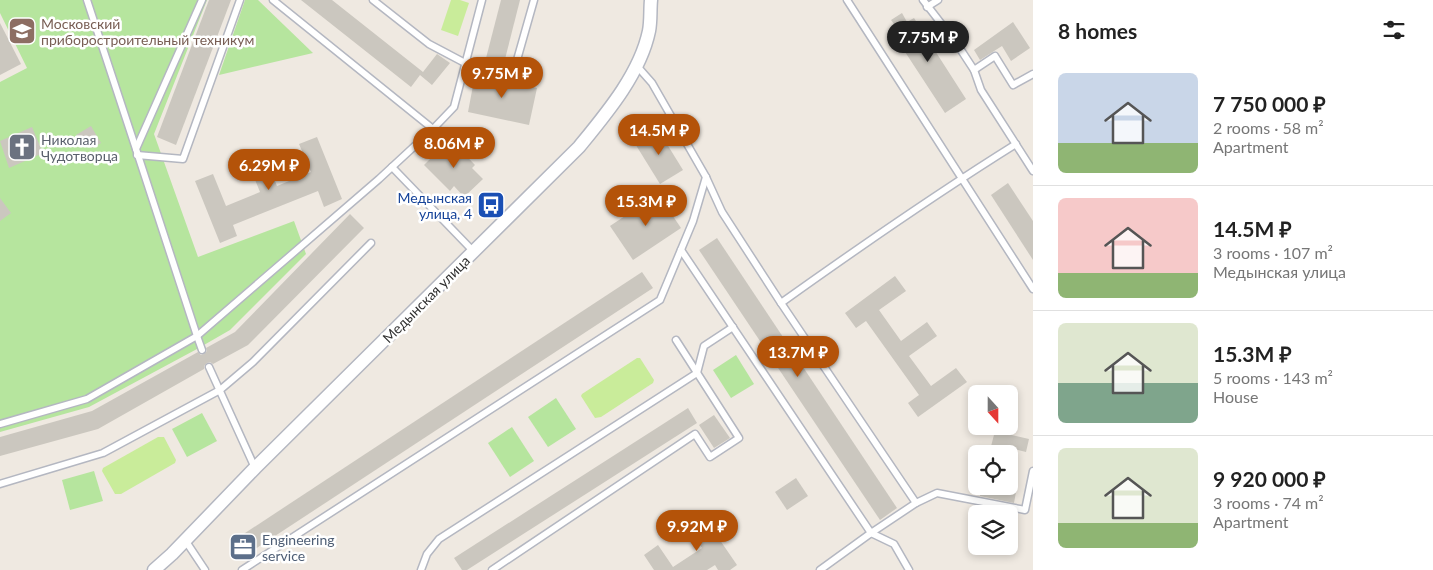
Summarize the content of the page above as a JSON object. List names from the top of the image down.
{
  "streets": {
    "street": ["Медынская улица"]
  },
  "places": {
    "school or university": ["Московский приборостроительный техникум"],
    "church": ["Николая Чудотворца"],
    "bus stop": ["Медынская улица, 4"],
    "office": ["Engineering service"]
  },
  "north": "bottom",
  "page": {
    "heading": "8 homes",
    "price": [
      "7.75M ₽",
      "9.75M ₽",
      "14.5M ₽",
      "8.06M ₽",
      "6.29M ₽",
      "15.3M ₽",
      "13.7M ₽",
      "9.92M ₽"
    ],
    "list": [
      {
        "name": "7 750 000 ₽",
        "note": "2 rooms · 58 m² · Apartment"
      },
      {
        "name": "14.5M ₽",
        "note": "3 rooms · 107 m² · Медынская улица"
      },
      {
        "name": "15.3M ₽",
        "note": "5 rooms · 143 m² · House"
      },
      {
        "name": "9 920 000 ₽",
        "note": "3 rooms · 74 m² · Apartment"
      }
    ]
  }
}
